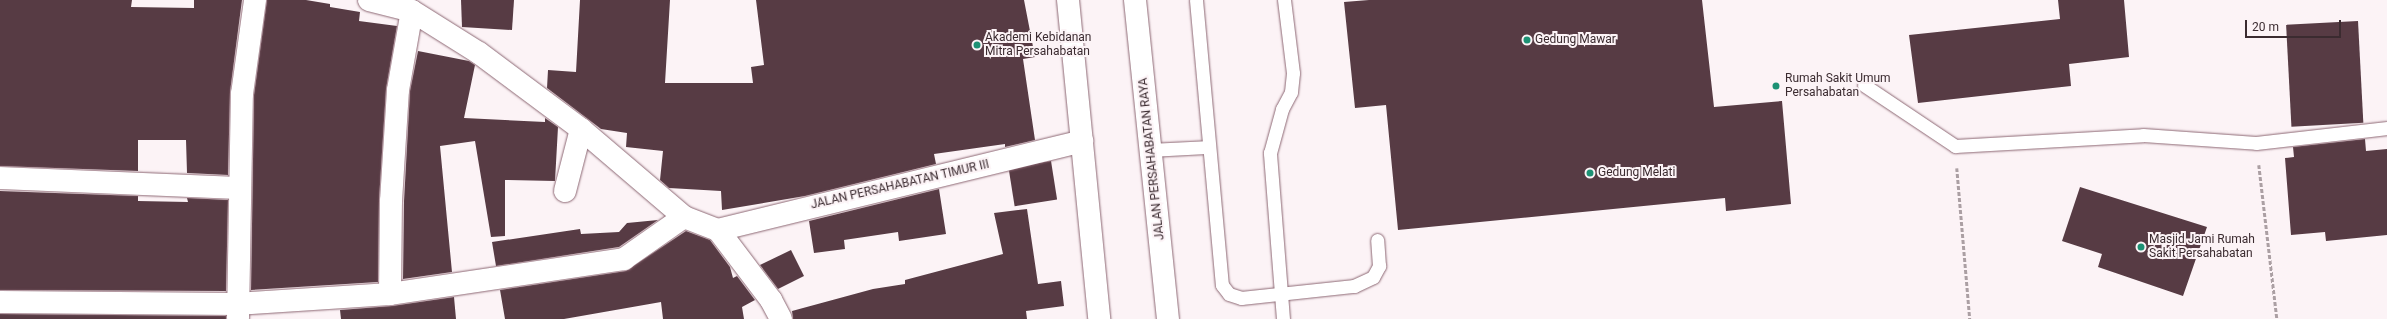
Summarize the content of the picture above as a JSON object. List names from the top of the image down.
{
  "streets": {
    "street": ["JALAN PERSAHABATAN RAYA", "JALAN PERSAHABATAN TIMUR III"]
  },
  "places": [
    "Gedung Mawar",
    "Akademi Kebidanan Mitra Persahabatan",
    "Rumah Sakit Umum Persahabatan",
    "Gedung Melati",
    "Masjid Jami Rumah Sakit Persahabatan"
  ],
  "scale_bar": "20 m"
}
